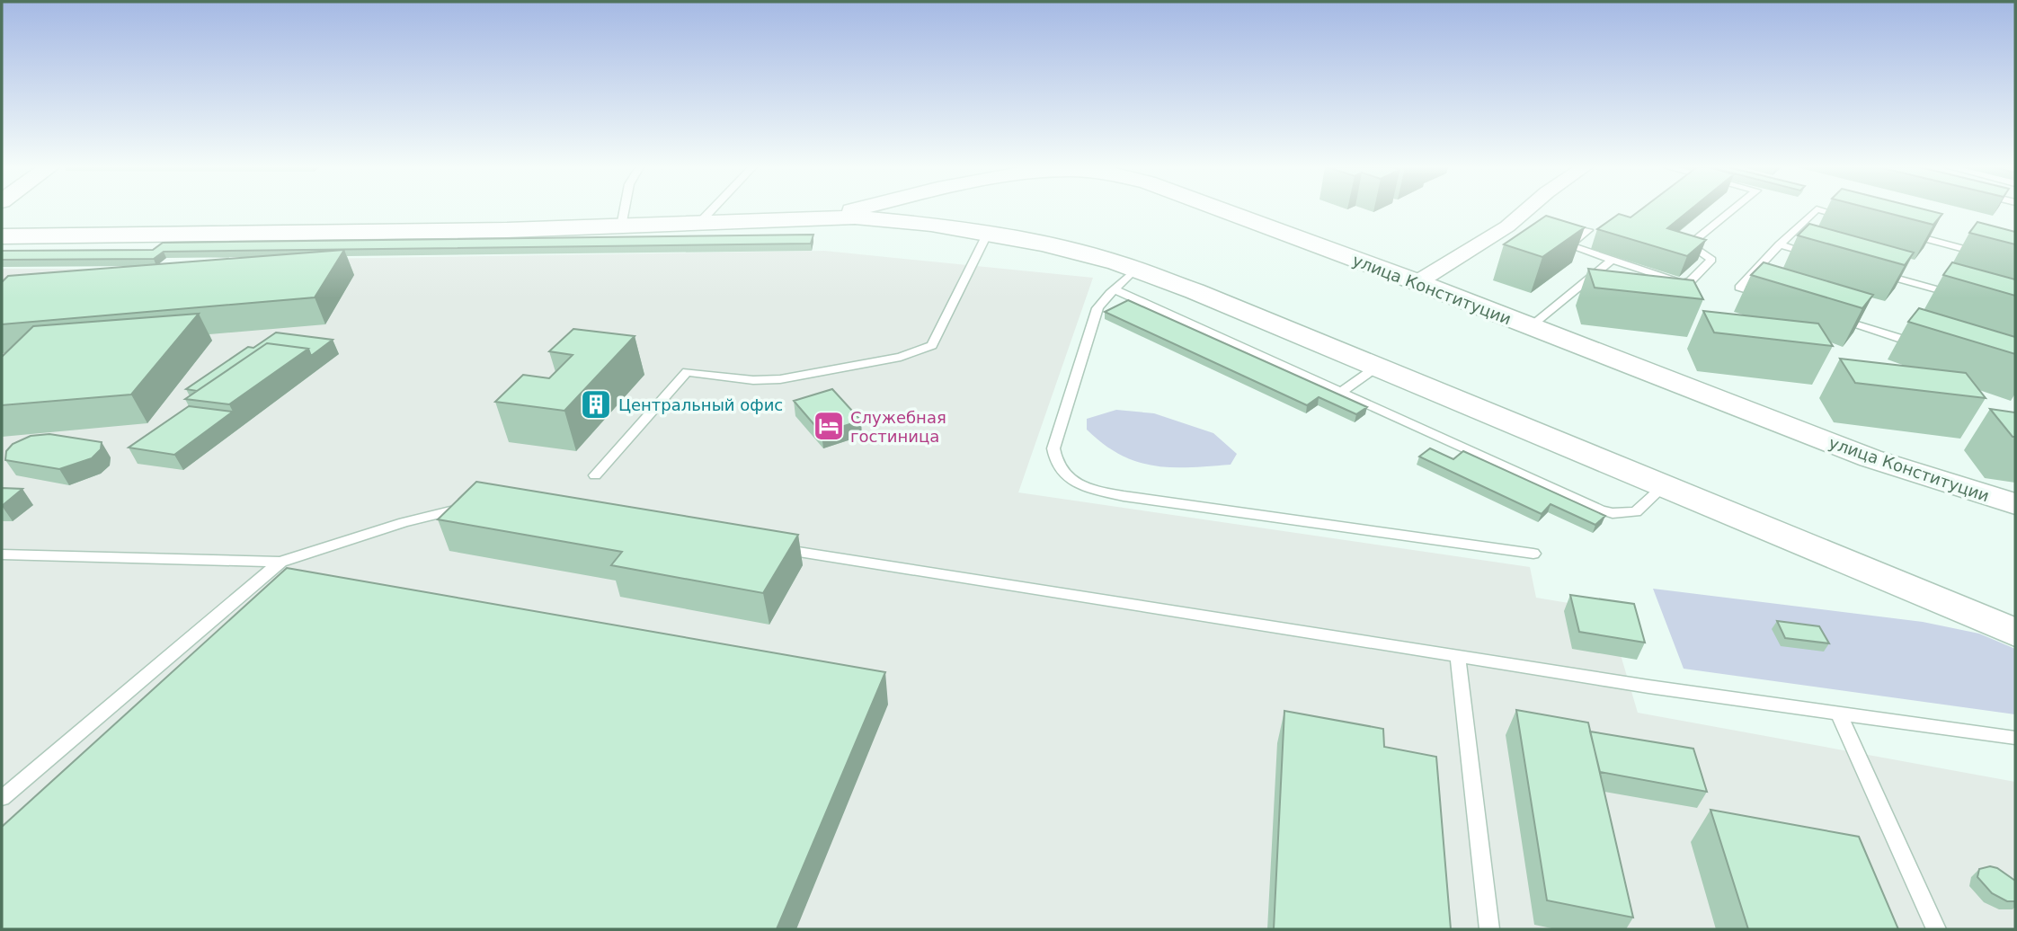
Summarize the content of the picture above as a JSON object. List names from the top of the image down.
{
  "streets": {
    "street": ["улица Конституции"]
  },
  "places": {
    "building": ["Центральный офис"],
    "hotel": ["Служебная гостиница"]
  }
}
